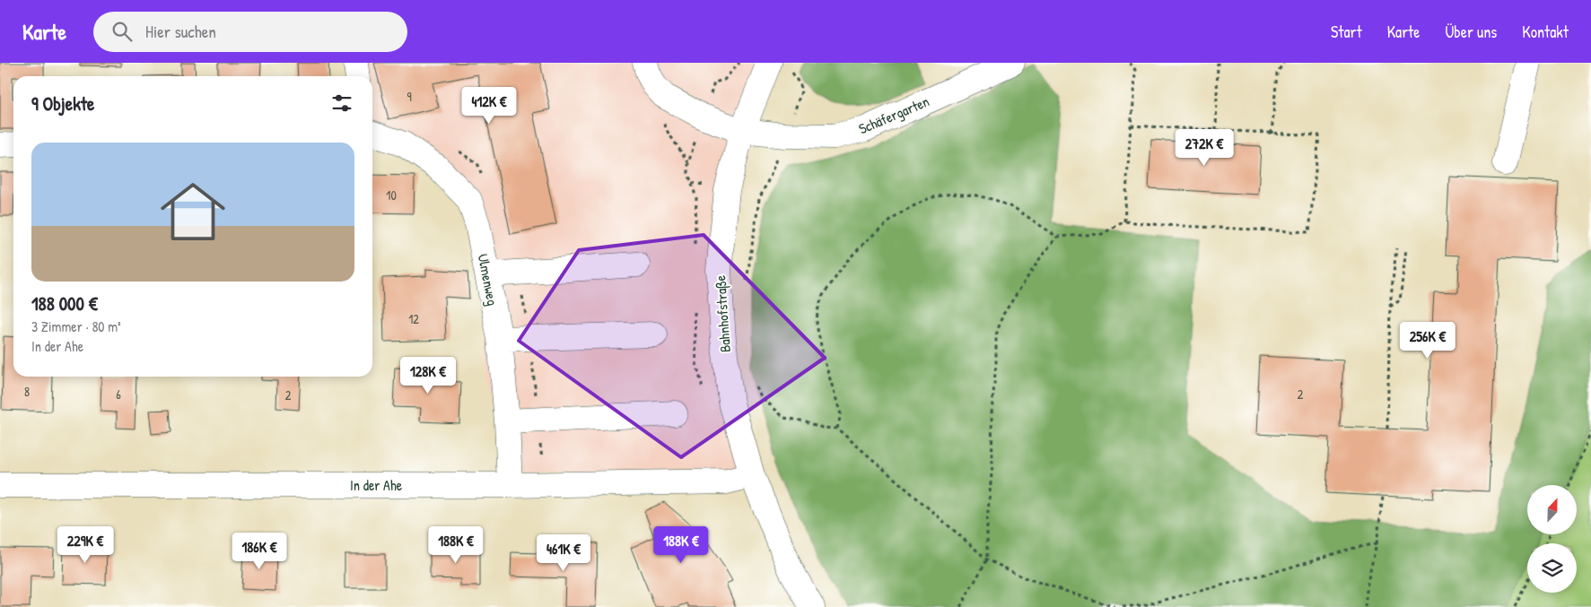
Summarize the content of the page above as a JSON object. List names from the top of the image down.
{
  "streets": {
    "street": [
      "Schäfergarten",
      "Ulmenweg",
      "Bahnhofstraße",
      "In der Ahe"
    ]
  },
  "crossings": [
    ["Schäfergarten", "Bahnhofstraße"],
    ["Ulmenweg", "In der Ahe"],
    ["Bahnhofstraße", "In der Ahe"]
  ],
  "house_numbers": [
    "9",
    "10",
    "12",
    "8",
    "6",
    "2",
    "2"
  ],
  "north": "top",
  "page": {
    "header": "Karte",
    "search": "Hier suchen",
    "nav": [
      "Start",
      "Karte",
      "Über uns",
      "Kontakt"
    ],
    "heading": "9 Objekte",
    "price": [
      "412K €",
      "272K €",
      "256K €",
      "128K €",
      "229K €",
      "188K €",
      "188K €",
      "186K €",
      "461K €"
    ],
    "list": [
      {
        "name": "188 000 €",
        "note": "3 Zimmer · 80 m² · In der Ahe"
      }
    ]
  }
}
